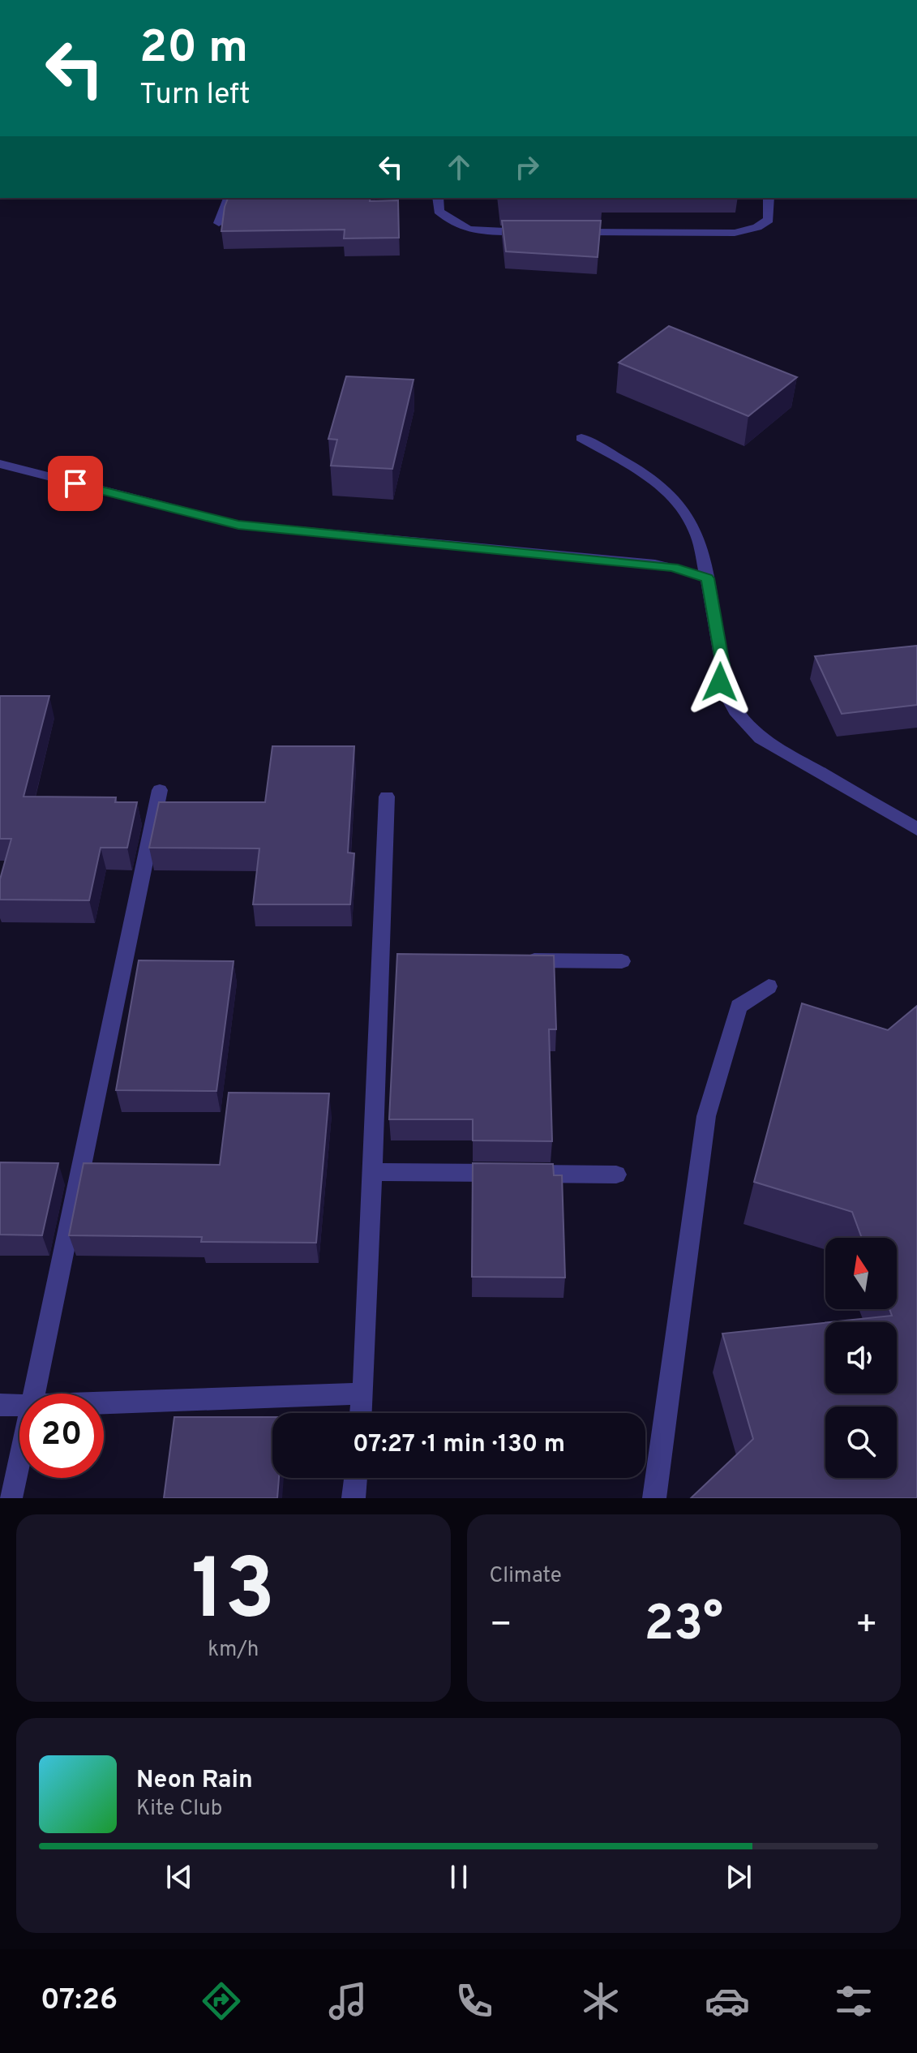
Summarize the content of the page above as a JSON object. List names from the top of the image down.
{
  "north": "top",
  "page": {
    "turn": ["20 m", "Turn left"],
    "limit": "20",
    "trip": "07:27 · 1 min · 130 m",
    "tile": [
      ["13", "km/h"],
      "Climate"
    ],
    "heat": ["−", "23°", "+"],
    "song": ["Neon Rain", "Kite Club"],
    "tabs": "07:26"
  }
}
